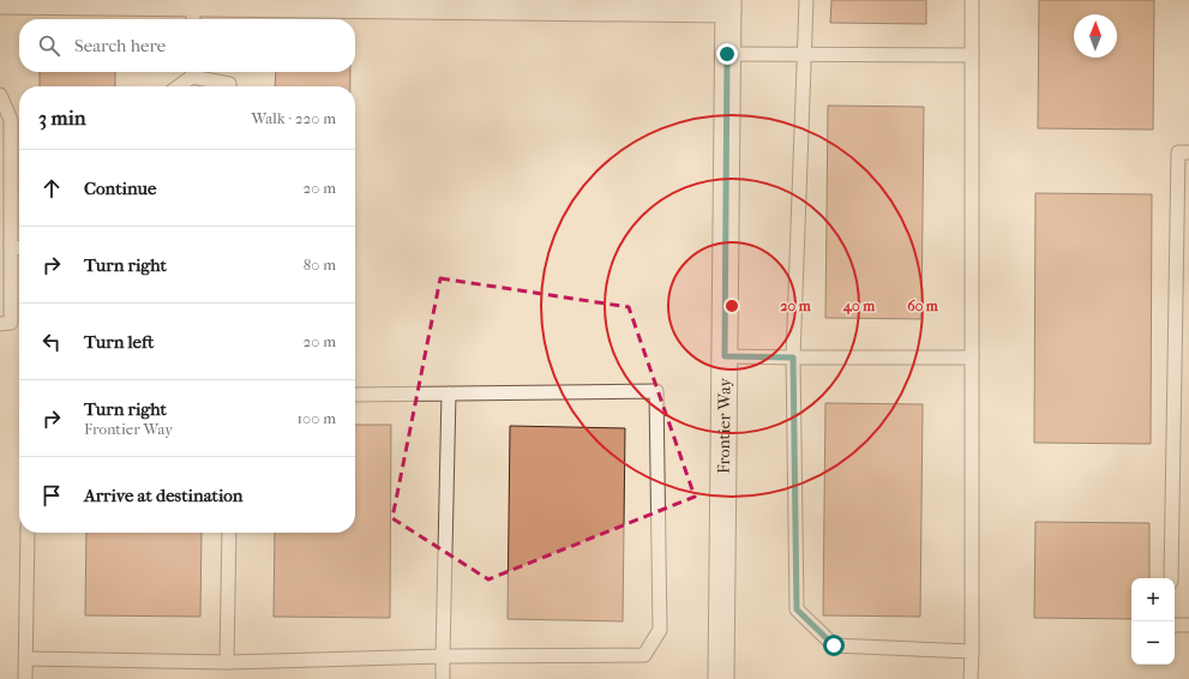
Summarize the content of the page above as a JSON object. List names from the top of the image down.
{
  "streets": {
    "street": ["Frontier Way"]
  },
  "north": "top",
  "page": {
    "search": "Search here",
    "heading": ["3 min", "Walk · 220 m"],
    "list": [
      ["Continue", "20 m"],
      ["Turn right", "80 m"],
      ["Turn left", "20 m"],
      ["Turn right", "Frontier Way", "100 m"],
      "Arrive at destination"
    ],
    "map_buttons": ["+", "−"]
  },
  "rings": ["20 m", "40 m", "60 m"]
}
